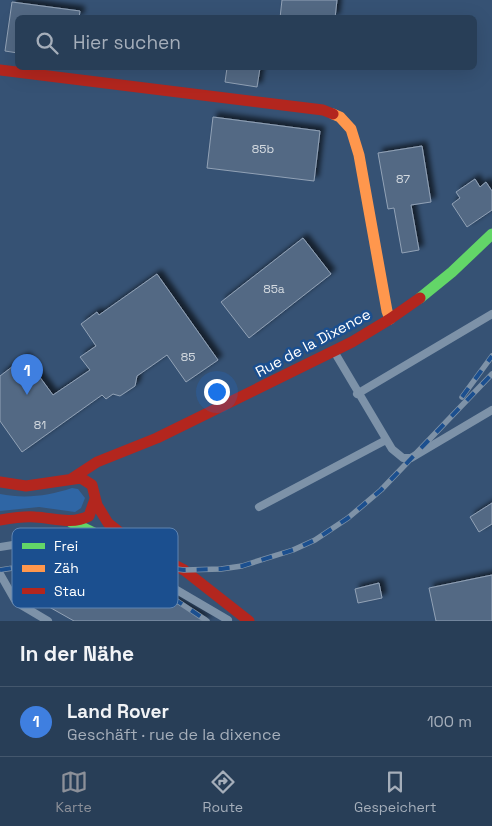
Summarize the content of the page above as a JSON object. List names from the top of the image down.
{
  "streets": {
    "street": ["Rue de la Dixence"]
  },
  "house_numbers": [
    "85b",
    "87",
    "85a",
    "85",
    "81"
  ],
  "legend": ["Frei", "Zäh", "Stau"],
  "page": {
    "search": "Hier suchen",
    "pins": "1",
    "heading": "In der Nähe",
    "list": [
      {
        "mark": "1",
        "name": "Land Rover",
        "note": "Geschäft · rue de la dixence",
        "value": "100 m"
      }
    ],
    "nav": ["Karte", "Route", "Gespeichert"]
  }
}
